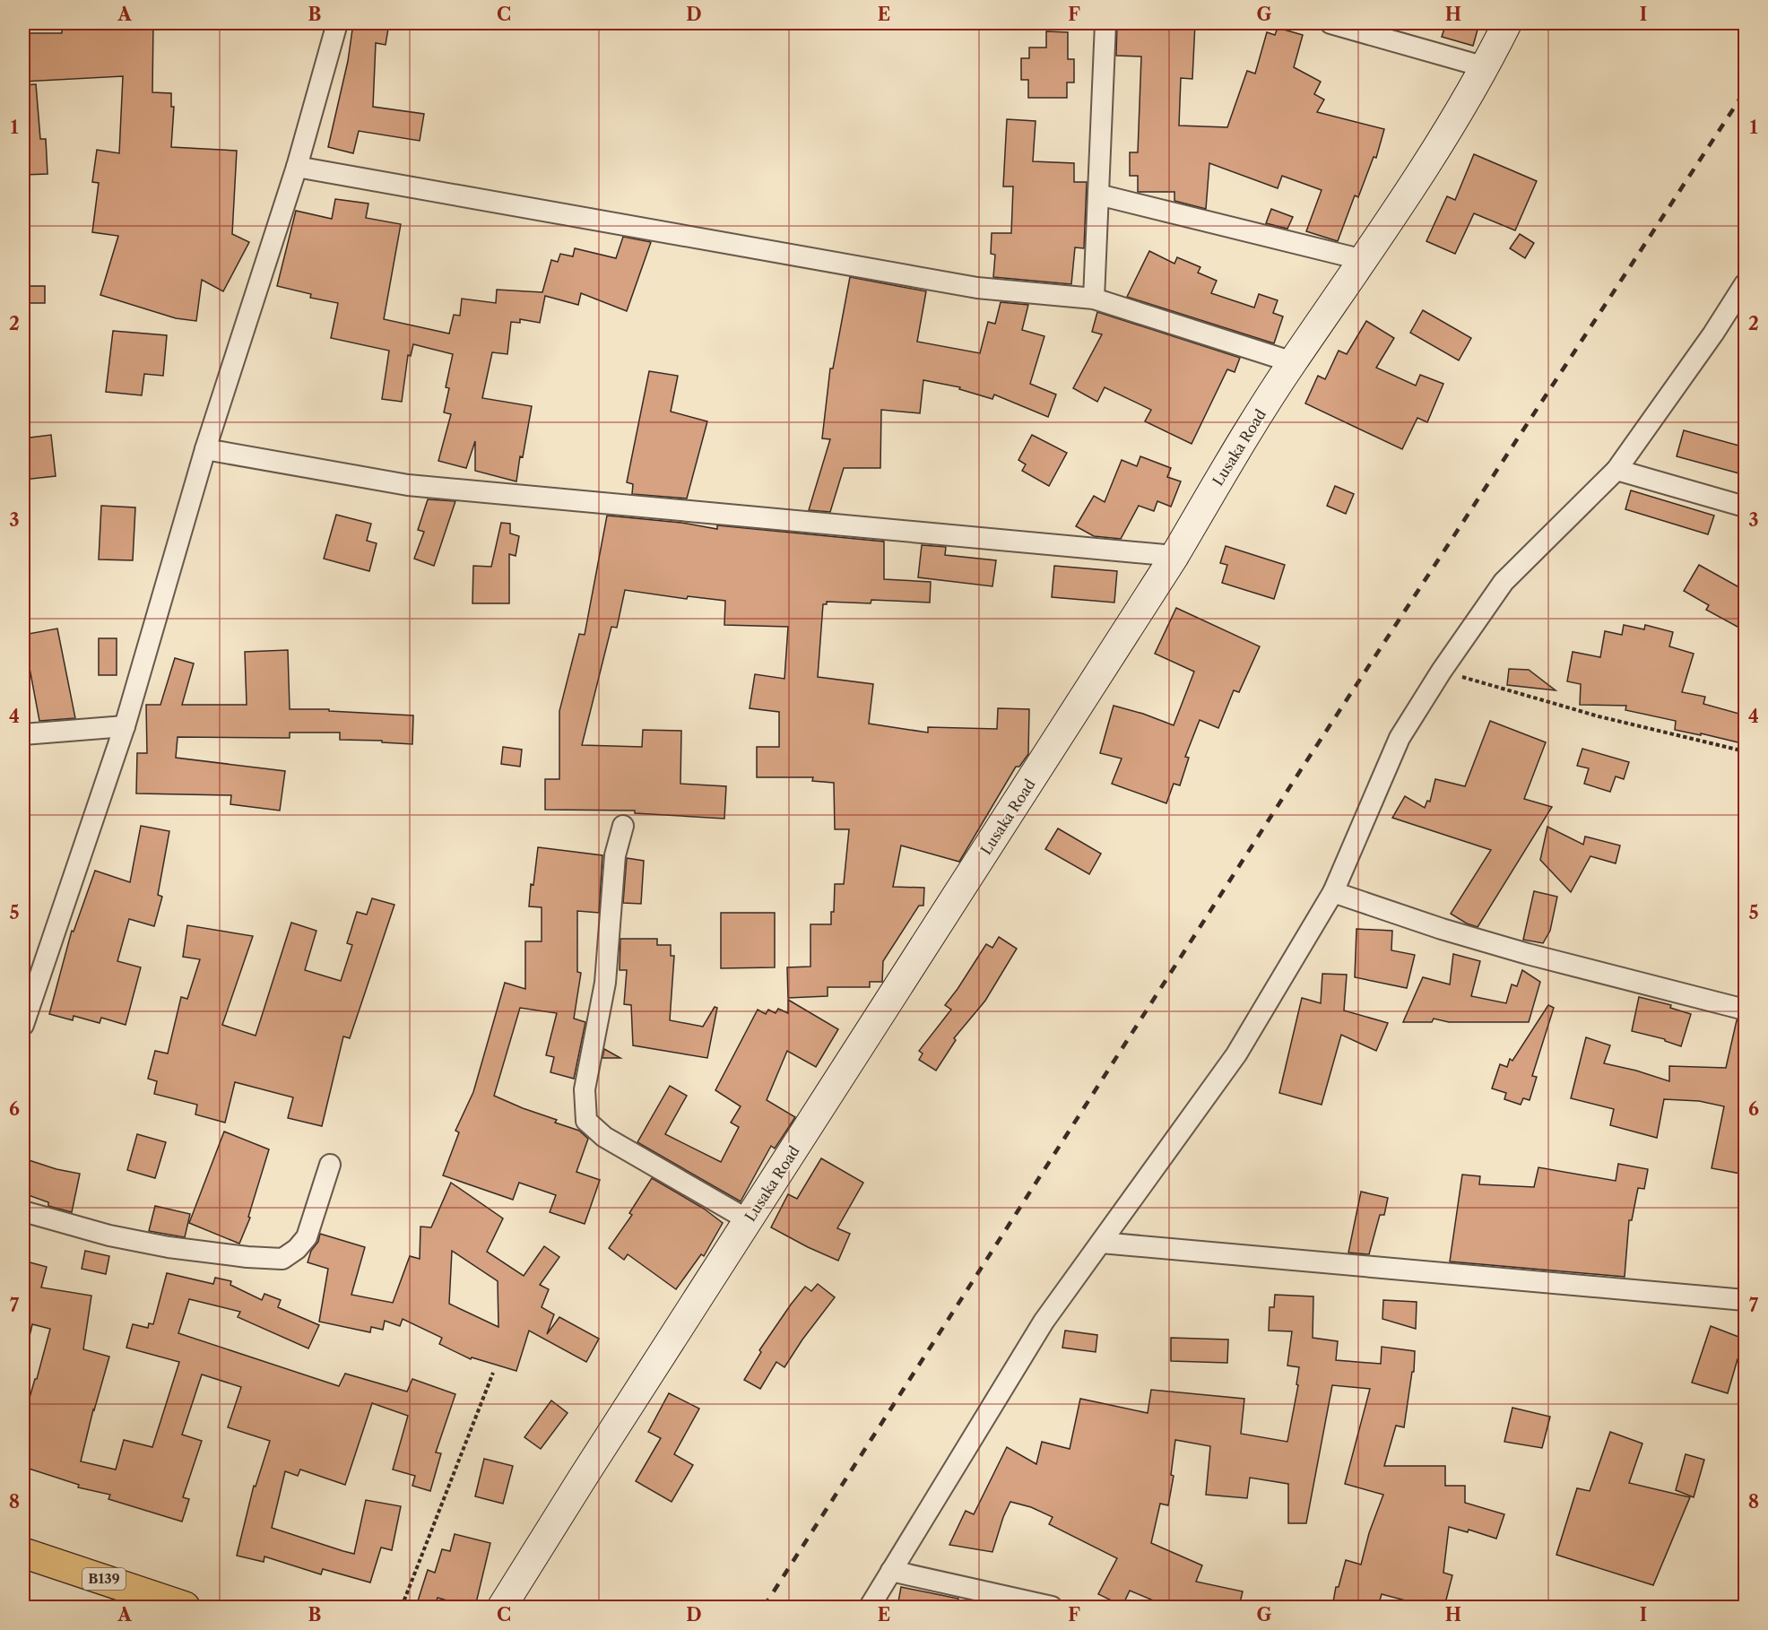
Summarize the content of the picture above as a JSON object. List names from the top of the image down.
{
  "streets": {
    "main road": ["B139"],
    "street": ["Lusaka Road"]
  },
  "grid": {
    "columns": [
      "A",
      "B",
      "C",
      "D",
      "E",
      "F",
      "G",
      "H",
      "I"
    ],
    "rows": [
      "1",
      "2",
      "3",
      "4",
      "5",
      "6",
      "7",
      "8"
    ]
  }
}
